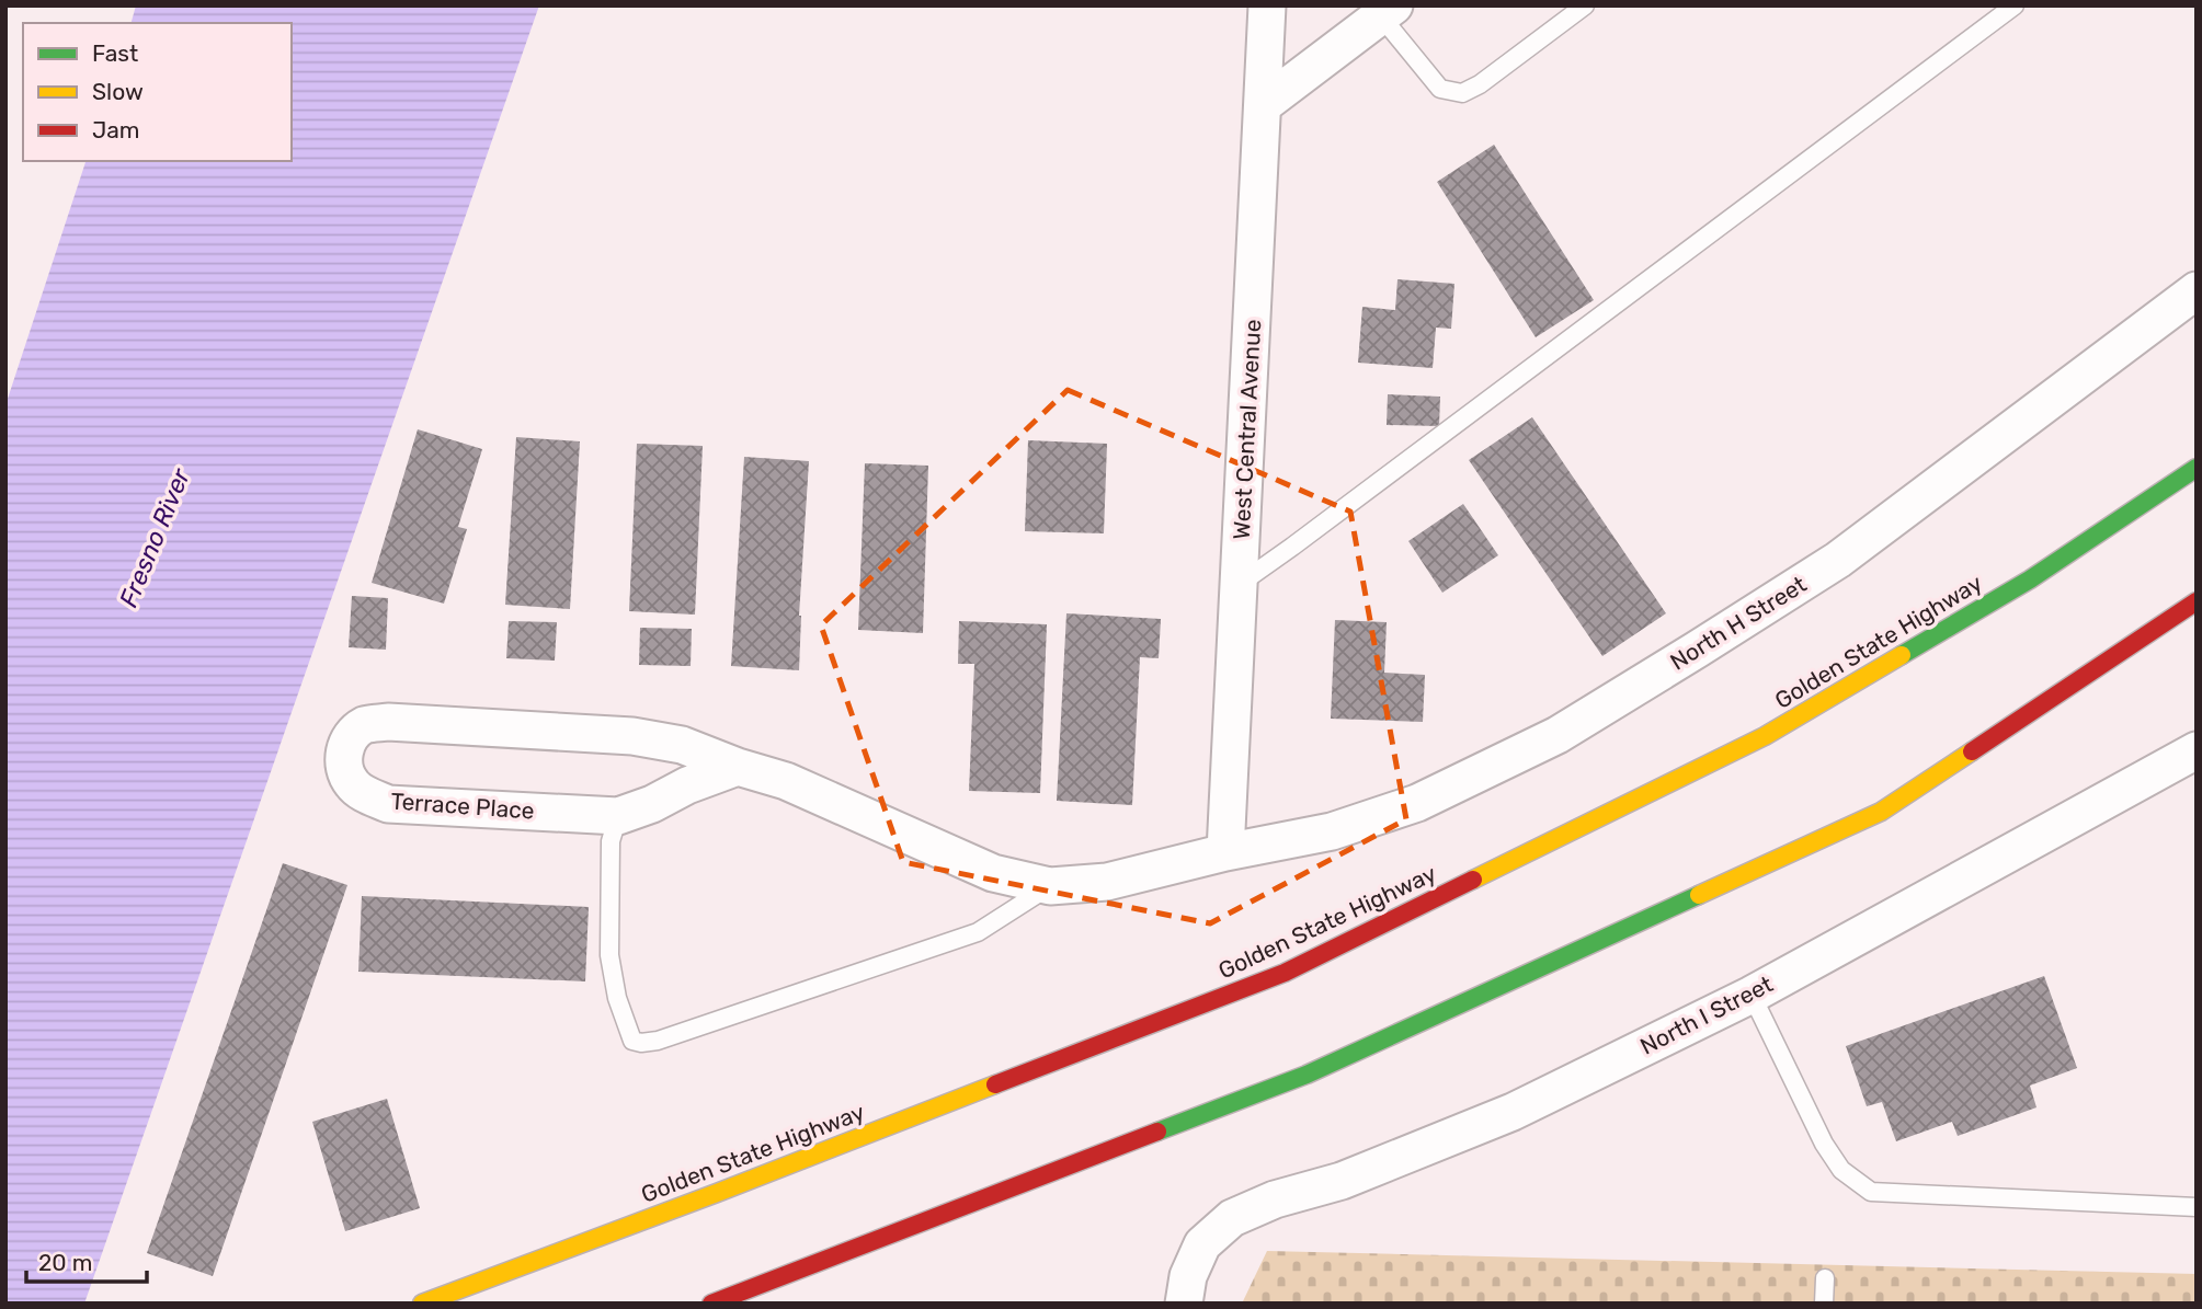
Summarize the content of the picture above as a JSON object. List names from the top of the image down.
{
  "streets": {
    "highway": ["Golden State Highway"],
    "street": [
      "West Central Avenue",
      "North H Street",
      "Terrace Place",
      "North I Street"
    ]
  },
  "crossings": [
    ["West Central Avenue", "North H Street"],
    ["West Central Avenue", "Terrace Place"],
    ["North H Street", "Terrace Place"]
  ],
  "water": ["Fresno River"],
  "legend": ["Fast", "Slow", "Jam"],
  "scale_bar": "20 m"
}
